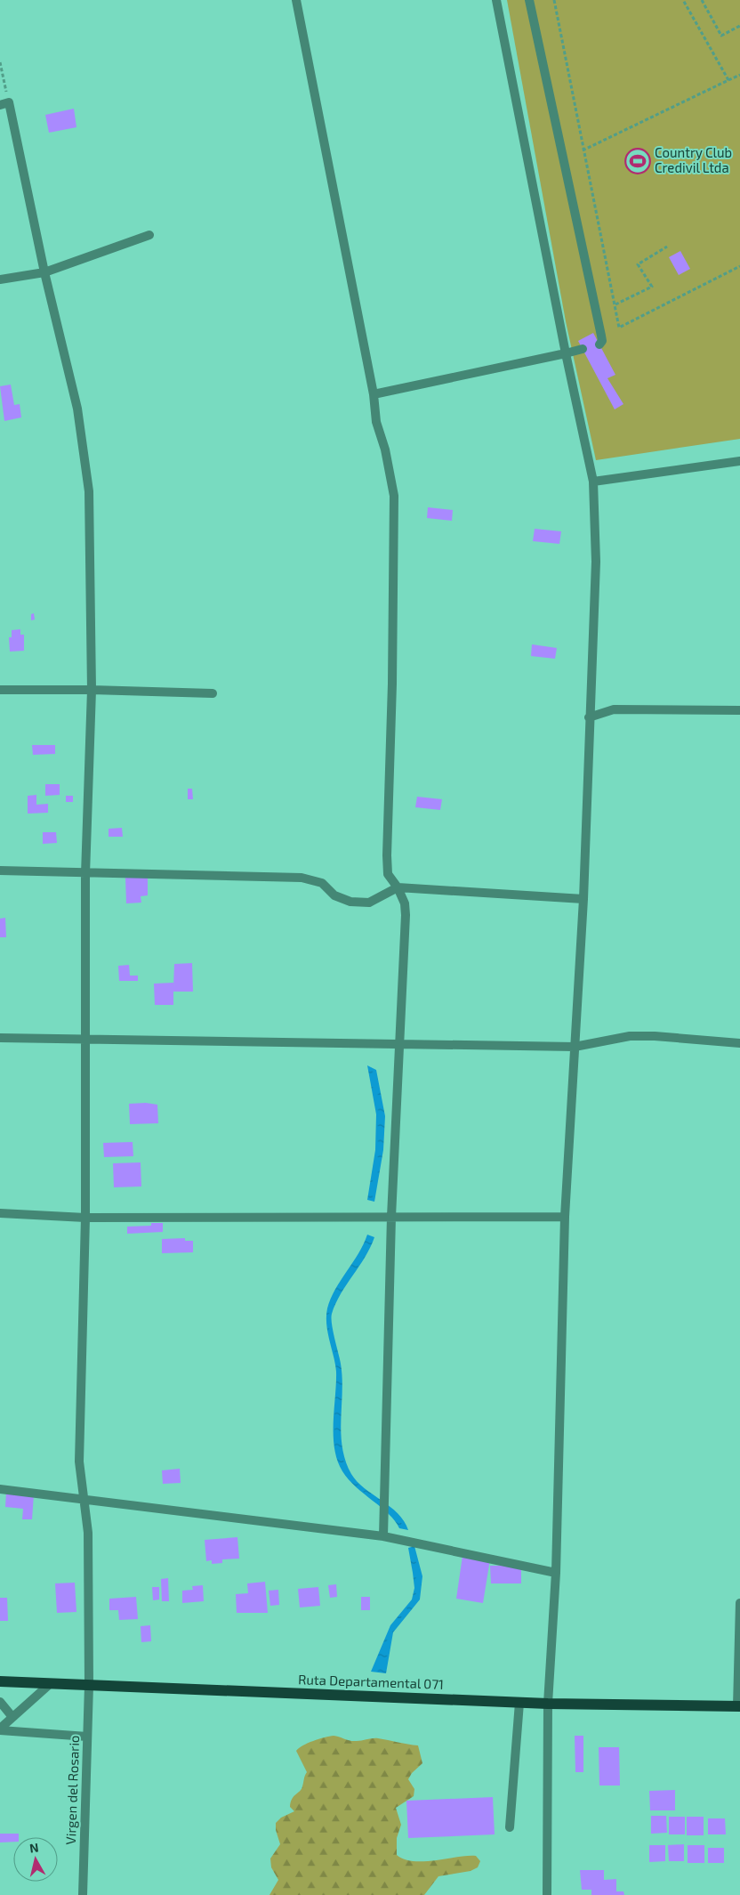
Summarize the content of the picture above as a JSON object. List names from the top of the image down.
{
  "streets": {
    "main road": ["Ruta Departamental 071"],
    "street": ["Virgen del Rosario"]
  },
  "crossings": [
    ["Ruta Departamental 071", "Virgen del Rosario"]
  ],
  "places": {
    "sports": ["Country Club Credivil Ltda"]
  },
  "north": "top"
}
